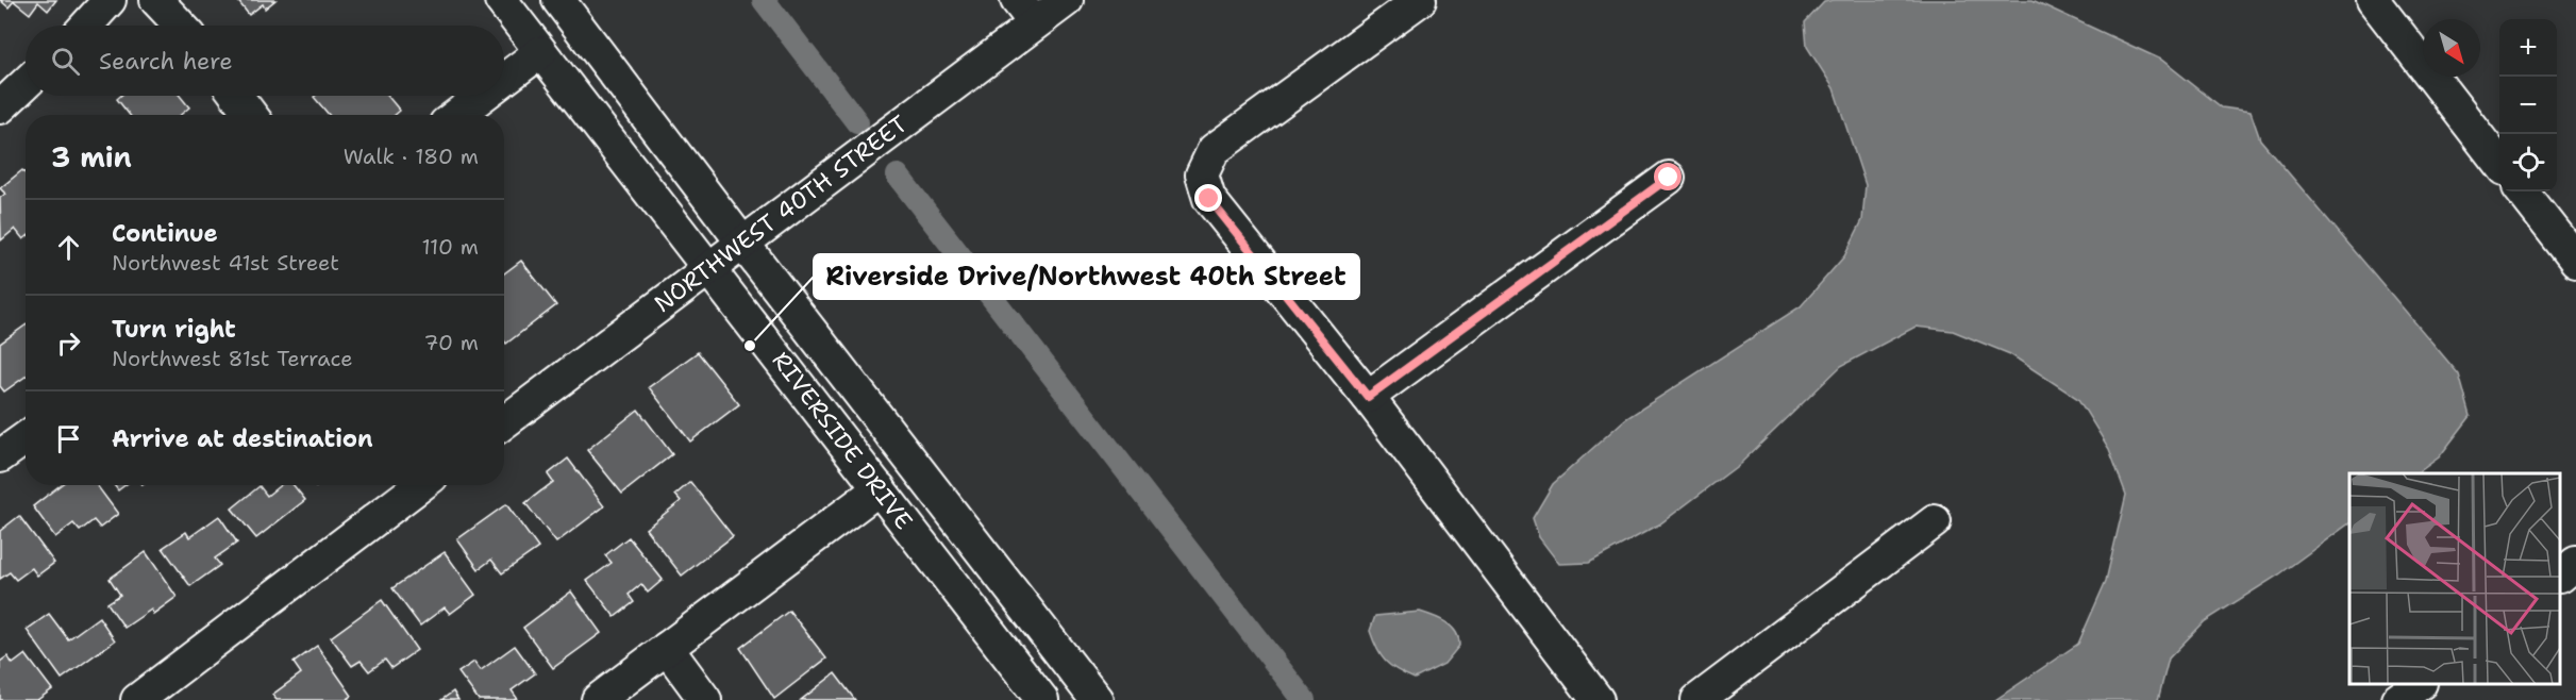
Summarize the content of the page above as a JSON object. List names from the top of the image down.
{
  "streets": {
    "street": ["NORTHWEST 40TH STREET", "RIVERSIDE DRIVE"]
  },
  "crossings": [
    ["NORTHWEST 40TH STREET", "RIVERSIDE DRIVE"]
  ],
  "places": ["Riverside Drive/Northwest 40th Street"],
  "north": "bottom right",
  "page": {
    "map_buttons": ["+", "−"],
    "search": "Search here",
    "heading": ["3 min", "Walk · 180 m"],
    "list": [
      ["Continue", "Northwest 41st Street", "110 m"],
      ["Turn right", "Northwest 81st Terrace", "70 m"],
      "Arrive at destination"
    ]
  }
}
